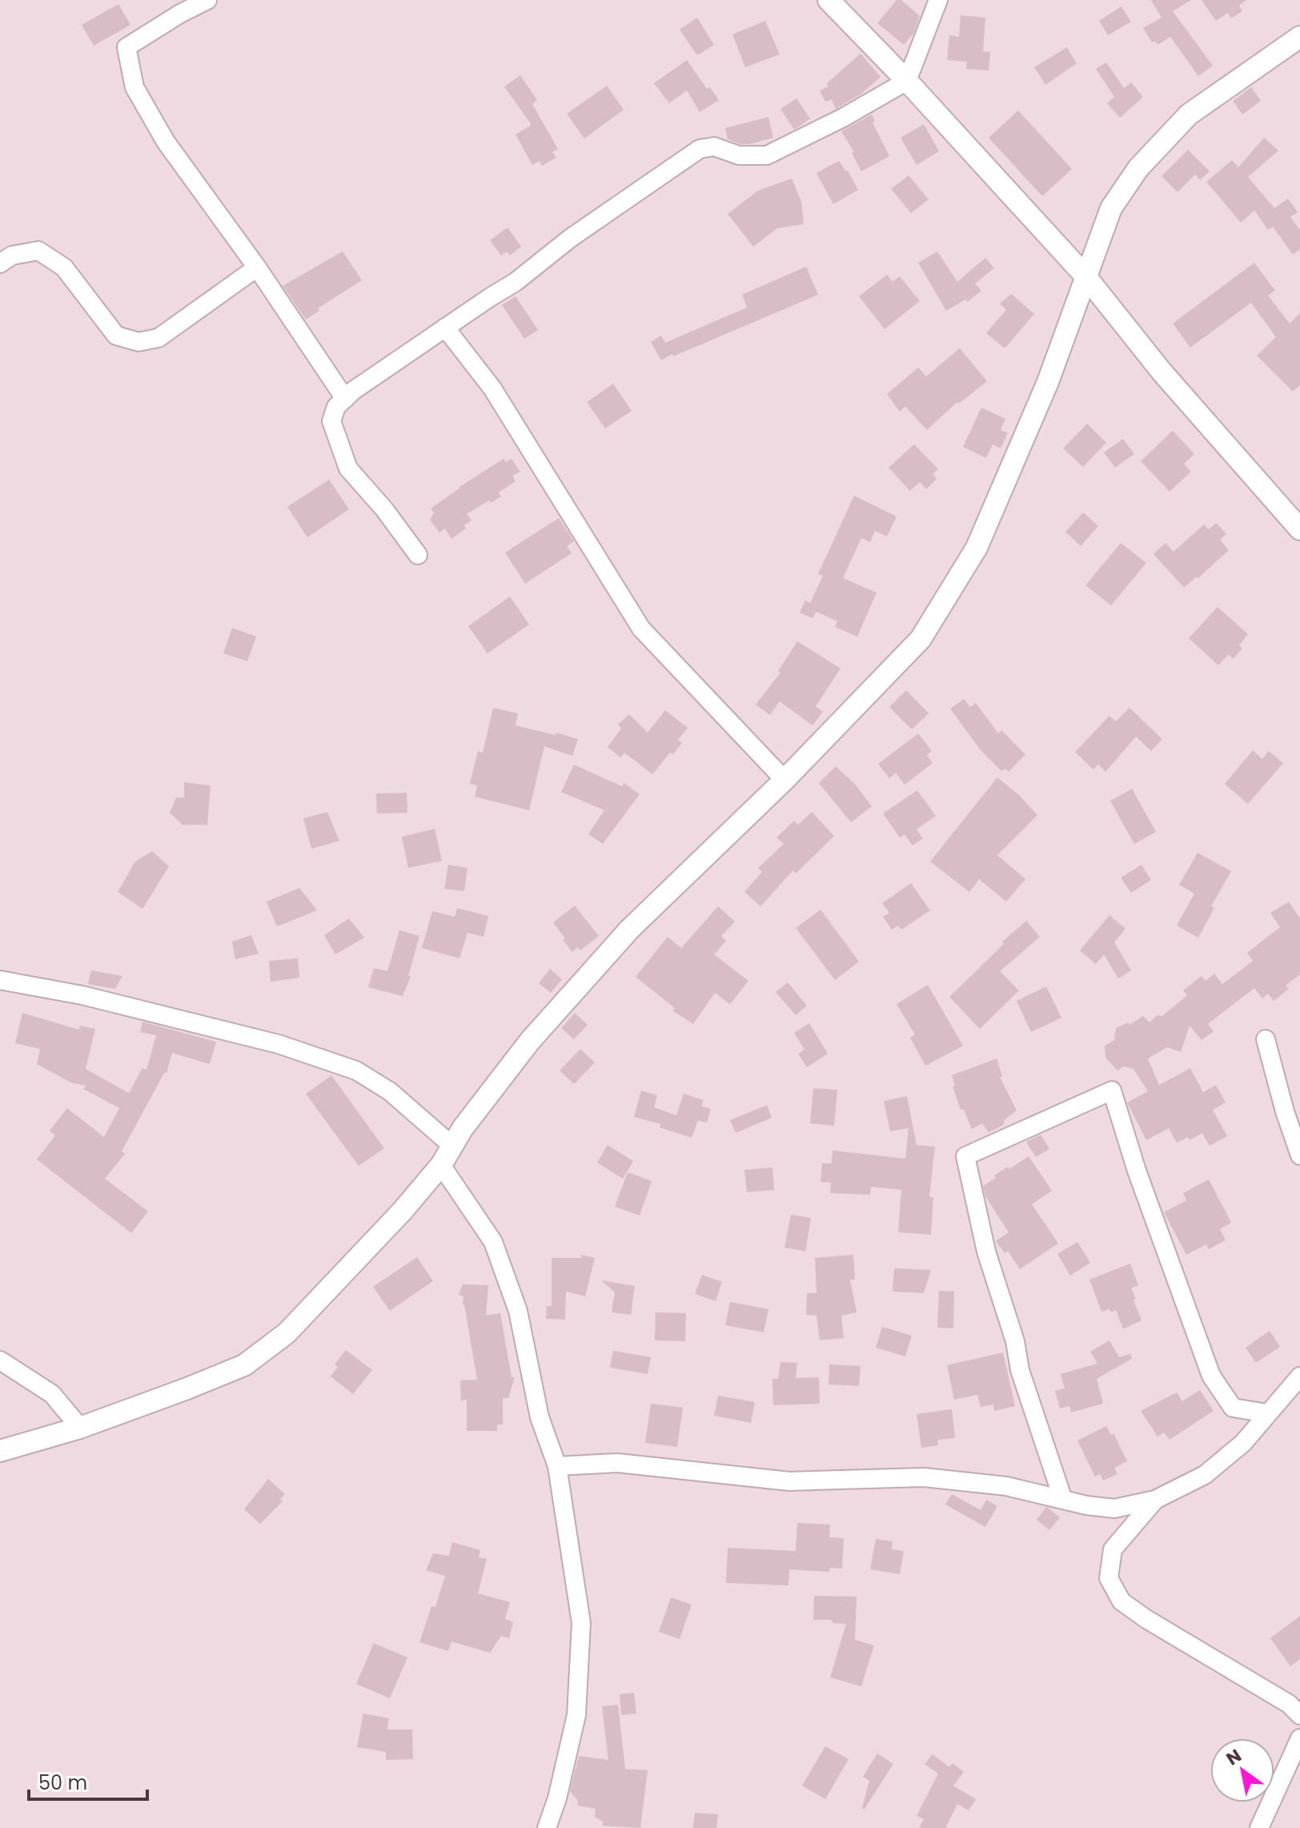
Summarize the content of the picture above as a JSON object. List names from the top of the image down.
{
  "scale_bar": "50 m",
  "north": "top left"
}
